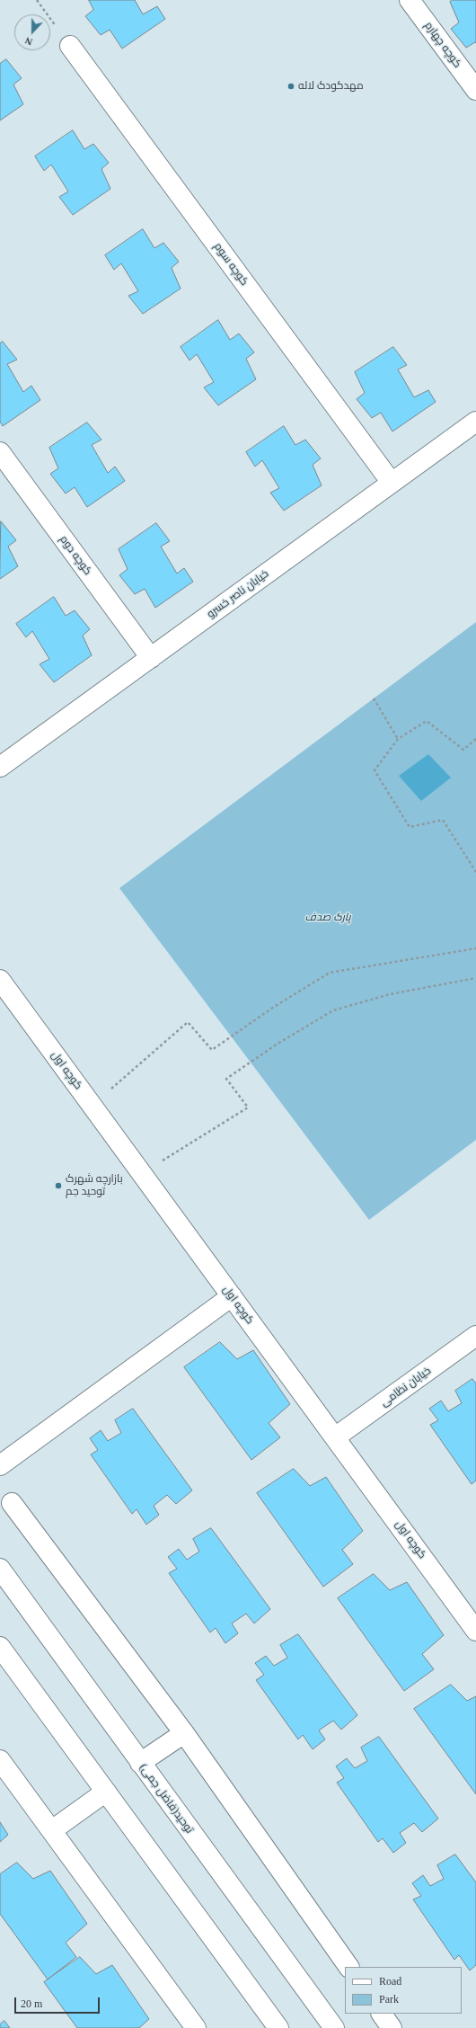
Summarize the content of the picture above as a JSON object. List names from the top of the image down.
{
  "streets": {
    "street": [
      "کوچه چهارم",
      "کوچه سوم",
      "کوچه دوم",
      "خیابان ناصر خسرو",
      "کوچه اول",
      "خیابان نظامی",
      "توحید(فاضل جمی)"
    ]
  },
  "crossings": [
    ["کوچه سوم", "خیابان ناصر خسرو"],
    ["کوچه دوم", "خیابان ناصر خسرو"],
    ["کوچه اول", "خیابان نظامی"]
  ],
  "parks": ["پارک صدف"],
  "places": ["مهدکودک لاله", "بازارچه شهرک توحید جم"],
  "legend": ["Road", "Park"],
  "scale_bar": "20 m",
  "north": "bottom"
}
